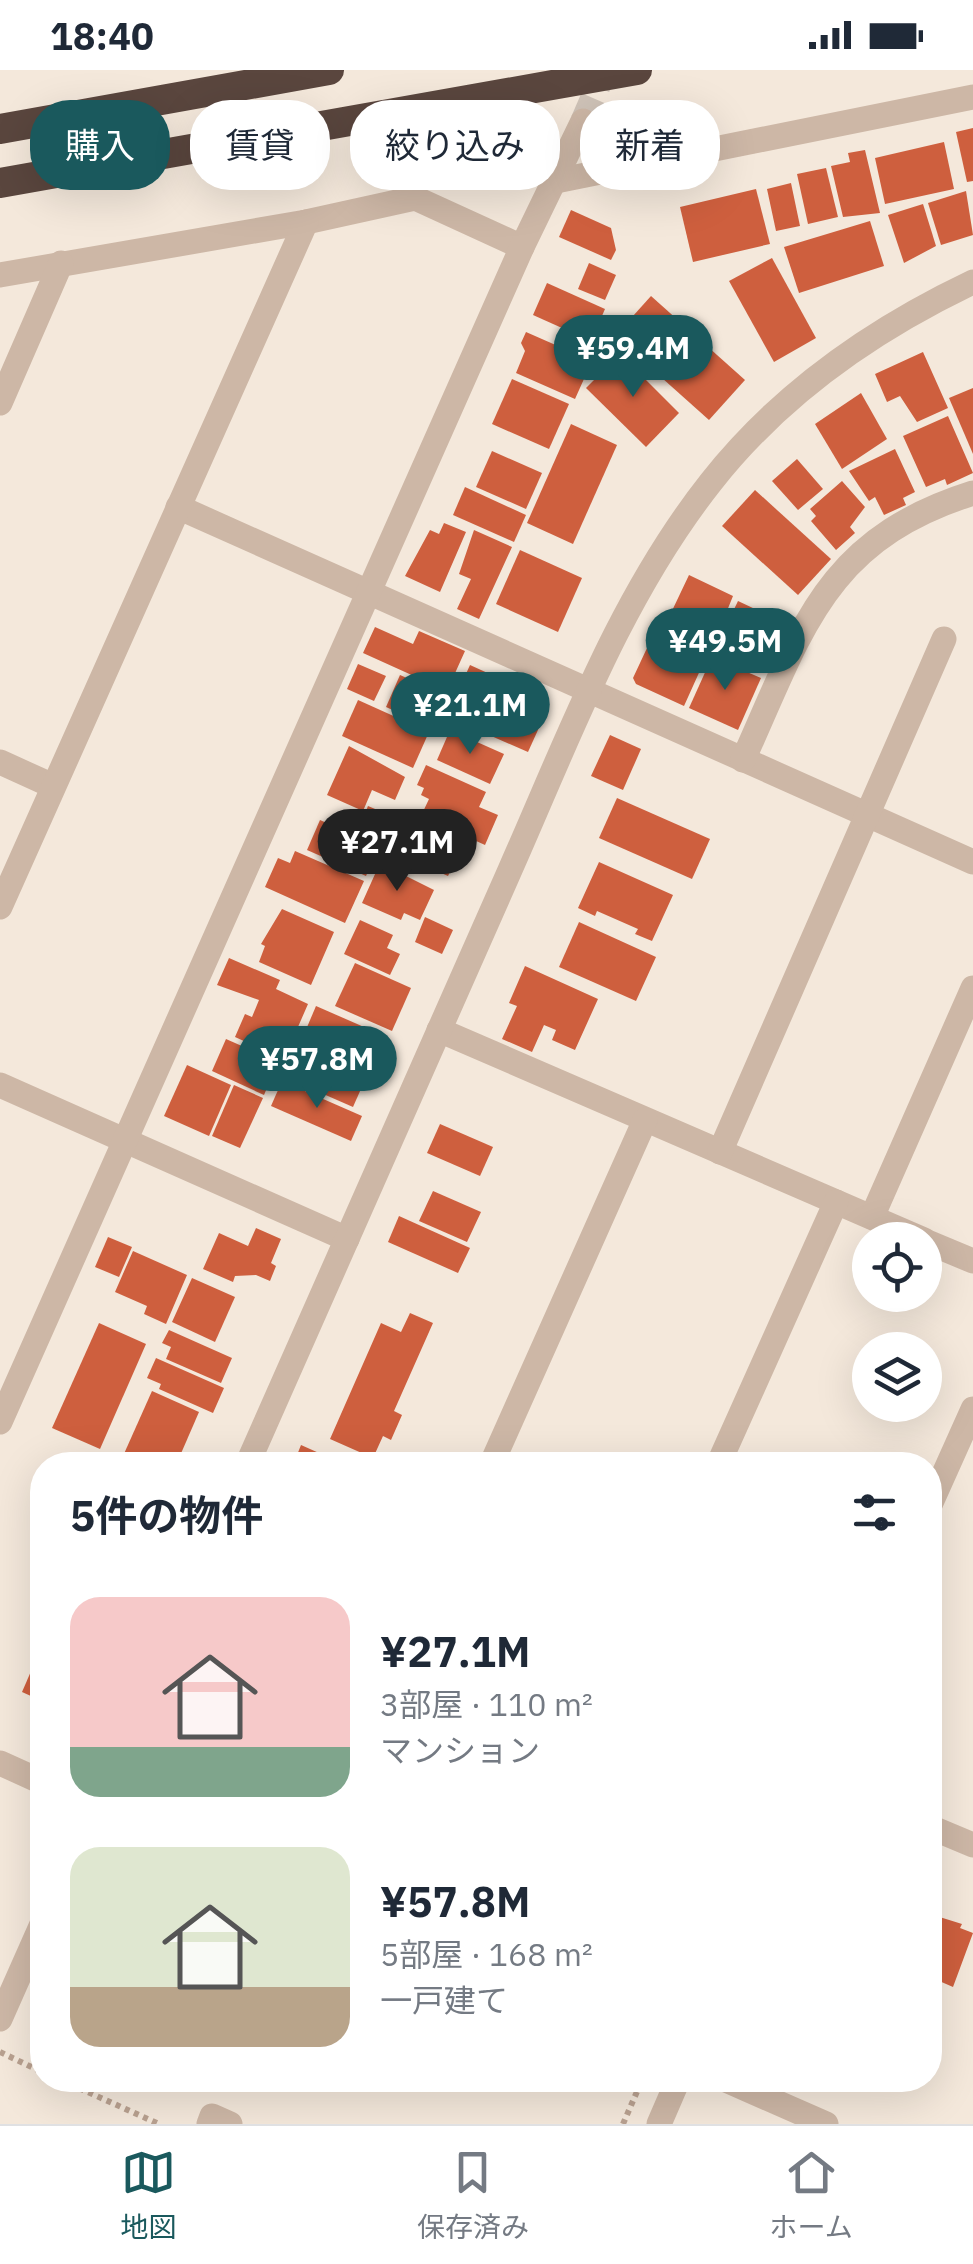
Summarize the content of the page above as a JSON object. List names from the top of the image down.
{
  "page": {
    "status": "18:40",
    "chip": [
      "購入",
      "賃貸",
      "絞り込み",
      "新着"
    ],
    "price": [
      "¥59.4M",
      "¥49.5M",
      "¥21.1M",
      "¥27.1M",
      "¥57.8M"
    ],
    "heading": "5件の物件",
    "list": [
      {
        "name": "¥27.1M",
        "note": "3部屋 · 110 m² · マンション"
      },
      {
        "name": "¥57.8M",
        "note": "5部屋 · 168 m² · 一戸建て"
      }
    ],
    "tabs": ["地図", "保存済み", "ホーム"]
  }
}
